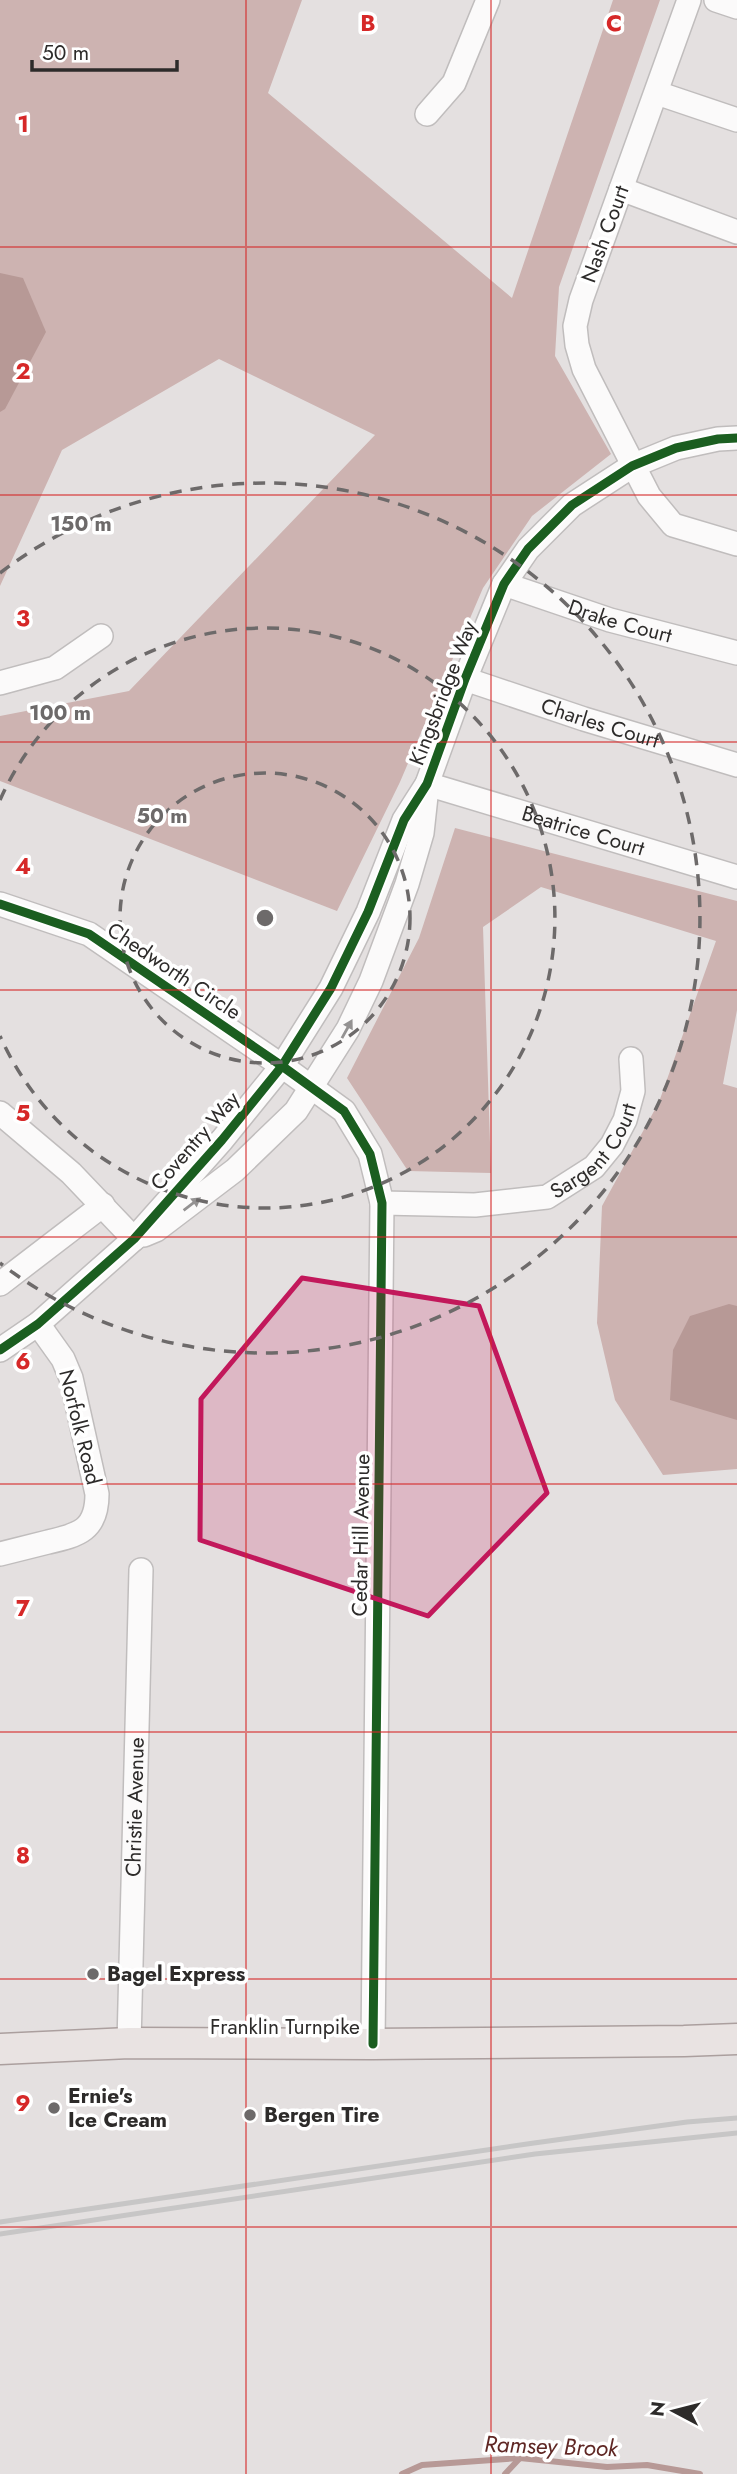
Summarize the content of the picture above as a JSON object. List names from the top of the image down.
{
  "streets": {
    "main road": ["Franklin Turnpike"],
    "street": [
      "Nash Court",
      "Drake Court",
      "Kingsbridge Way",
      "Charles Court",
      "Beatrice Court",
      "Chedworth Circle",
      "Coventry Way",
      "Sargent Court",
      "Norfolk Road",
      "Cedar Hill Avenue",
      "Christie Avenue"
    ]
  },
  "crossings": [
    ["Nash Court", "Kingsbridge Way"],
    ["Drake Court", "Kingsbridge Way"],
    ["Kingsbridge Way", "Charles Court"],
    ["Kingsbridge Way", "Beatrice Court"],
    ["Kingsbridge Way", "Chedworth Circle"],
    ["Kingsbridge Way", "Coventry Way"],
    ["Kingsbridge Way", "Cedar Hill Avenue"],
    ["Beatrice Court", "Coventry Way"],
    ["Chedworth Circle", "Coventry Way"],
    ["Chedworth Circle", "Cedar Hill Avenue"],
    ["Coventry Way", "Cedar Hill Avenue"],
    ["Sargent Court", "Cedar Hill Avenue"],
    ["Cedar Hill Avenue", "Franklin Turnpike"],
    ["Christie Avenue", "Franklin Turnpike"]
  ],
  "water": ["Ramsey Brook"],
  "places": ["Bagel Express", "Ernie's Ice Cream", "Bergen Tire"],
  "scale_bar": "50 m",
  "north": "left",
  "grid": {
    "columns": ["B", "C"],
    "rows": [
      "1",
      "2",
      "3",
      "4",
      "5",
      "6",
      "7",
      "8",
      "9"
    ]
  },
  "rings": ["150 m", "100 m", "50 m"]
}
